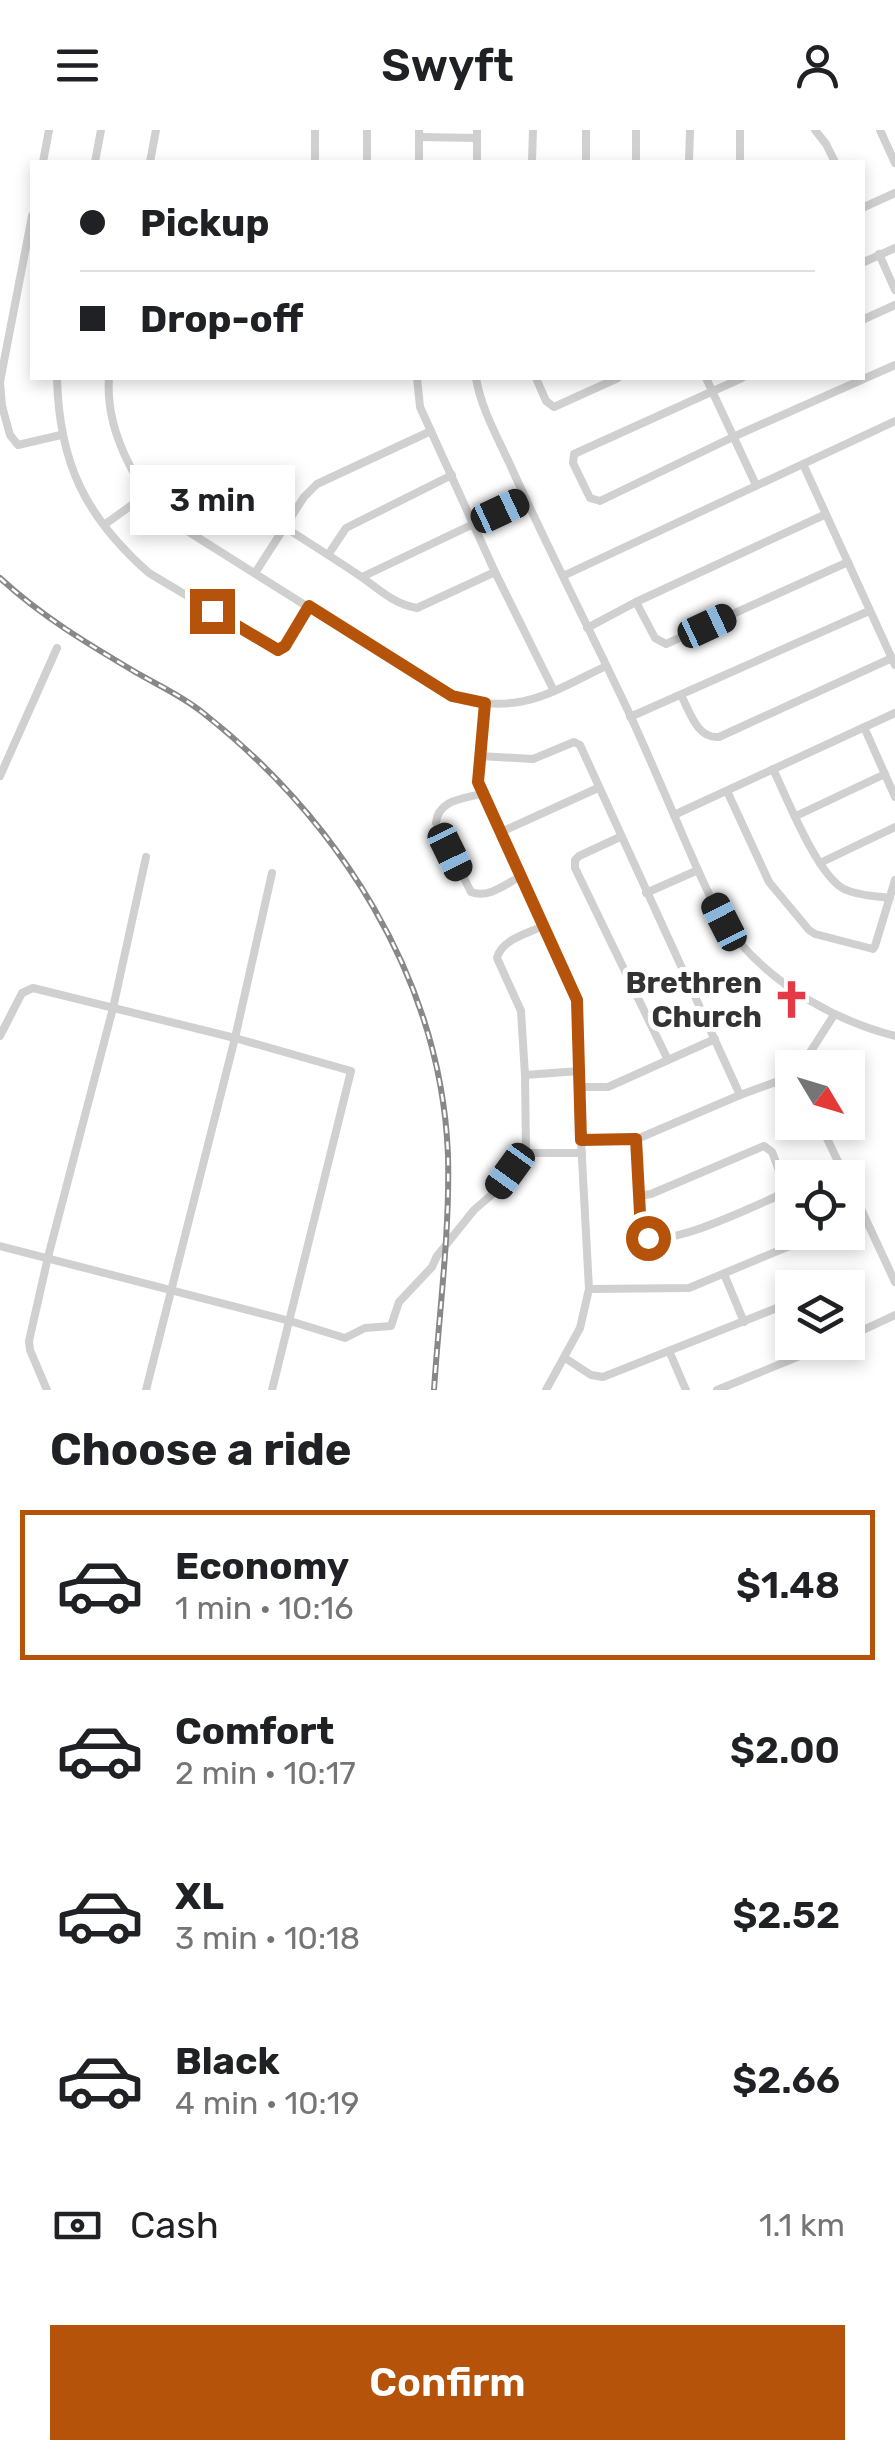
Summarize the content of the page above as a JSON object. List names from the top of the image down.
{
  "places": {
    "church": ["Brethren Church"]
  },
  "north": "bottom right",
  "page": {
    "header": "Swyft",
    "banner": ["Pickup", "Drop-off"],
    "bubble": "3 min",
    "heading": "Choose a ride",
    "list": [
      {
        "name": "Economy",
        "note": "1 min · 10:16",
        "value": "$1.48"
      },
      {
        "name": "Comfort",
        "note": "2 min · 10:17",
        "value": "$2.00"
      },
      {
        "name": "XL",
        "note": "3 min · 10:18",
        "value": "$2.52"
      },
      {
        "name": "Black",
        "note": "4 min · 10:19",
        "value": "$2.66"
      }
    ],
    "pay": ["Cash", "1.1 km"],
    "buttons": "Confirm"
  }
}
